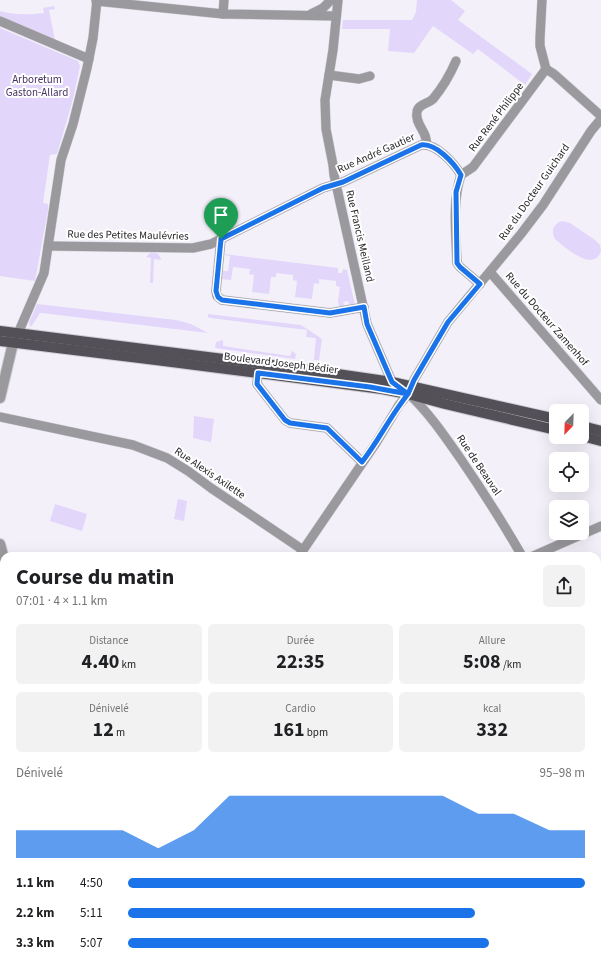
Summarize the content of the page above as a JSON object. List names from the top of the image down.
{
  "streets": {
    "main road": ["Boulevard Joseph Bédier"],
    "street": [
      "Rue René Philippe",
      "Rue André Gautier",
      "Rue du Docteur Guichard",
      "Rue des Petites Maulévries",
      "Rue Francis Meilland",
      "Rue du Docteur Zamenhof",
      "Rue de Beauval",
      "Rue Alexis Axilette"
    ]
  },
  "crossings": [
    ["Rue René Philippe", "Rue André Gautier"],
    ["Rue André Gautier", "Rue des Petites Maulévries"],
    ["Rue André Gautier", "Rue Francis Meilland"],
    ["Rue du Docteur Guichard", "Rue du Docteur Zamenhof"],
    ["Rue du Docteur Guichard", "Boulevard Joseph Bédier"],
    ["Rue du Docteur Guichard", "Rue de Beauval"],
    ["Rue des Petites Maulévries", "Rue Francis Meilland"],
    ["Rue Francis Meilland", "Boulevard Joseph Bédier"],
    ["Boulevard Joseph Bédier", "Rue de Beauval"]
  ],
  "parks": ["Arboretum Gaston-Allard"],
  "north": "bottom left",
  "page": {
    "heading": ["Course du matin", "07:01 · 4 × 1.1 km"],
    "stats": [
      ["Distance", "4.40 km"],
      ["Durée", "22:35"],
      ["Allure", "5:08 /km"],
      ["Dénivelé", "12 m"],
      ["Cardio", "161 bpm"],
      ["kcal", "332"]
    ],
    "chart": ["Dénivelé", "95–98 m"],
    "list": [
      {
        "name": "1.1 km",
        "note": "4:50"
      },
      {
        "name": "2.2 km",
        "note": "5:11"
      },
      {
        "name": "3.3 km",
        "note": "5:07"
      }
    ]
  }
}
